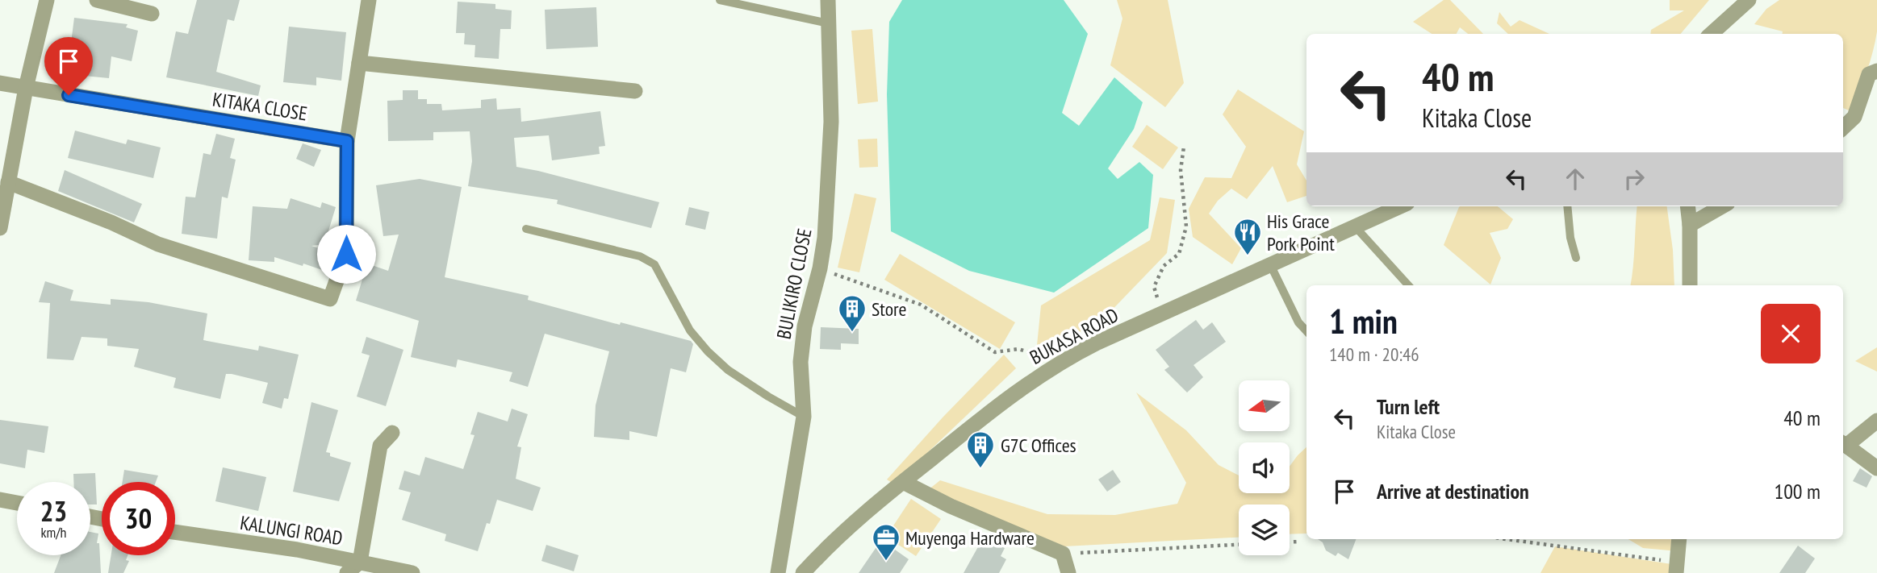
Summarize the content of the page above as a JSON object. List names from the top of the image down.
{
  "streets": {
    "street": [
      "KITAKA CLOSE",
      "BULIKIRO CLOSE",
      "BUKASA ROAD",
      "KALUNGI ROAD"
    ]
  },
  "places": {
    "restaurant": ["His Grace Pork Point"],
    "building": ["Store", "G7C Offices"],
    "office": ["Muyenga Hardware"]
  },
  "north": "left",
  "page": {
    "turn": ["40 m", "Kitaka Close"],
    "heading": ["1 min", "140 m · 20:46"],
    "list": [
      {
        "name": "Turn left",
        "note": "Kitaka Close",
        "value": "40 m"
      },
      {
        "name": "Arrive at destination",
        "value": "100 m"
      }
    ],
    "speed": "23 km/h",
    "limit": "30"
  }
}
